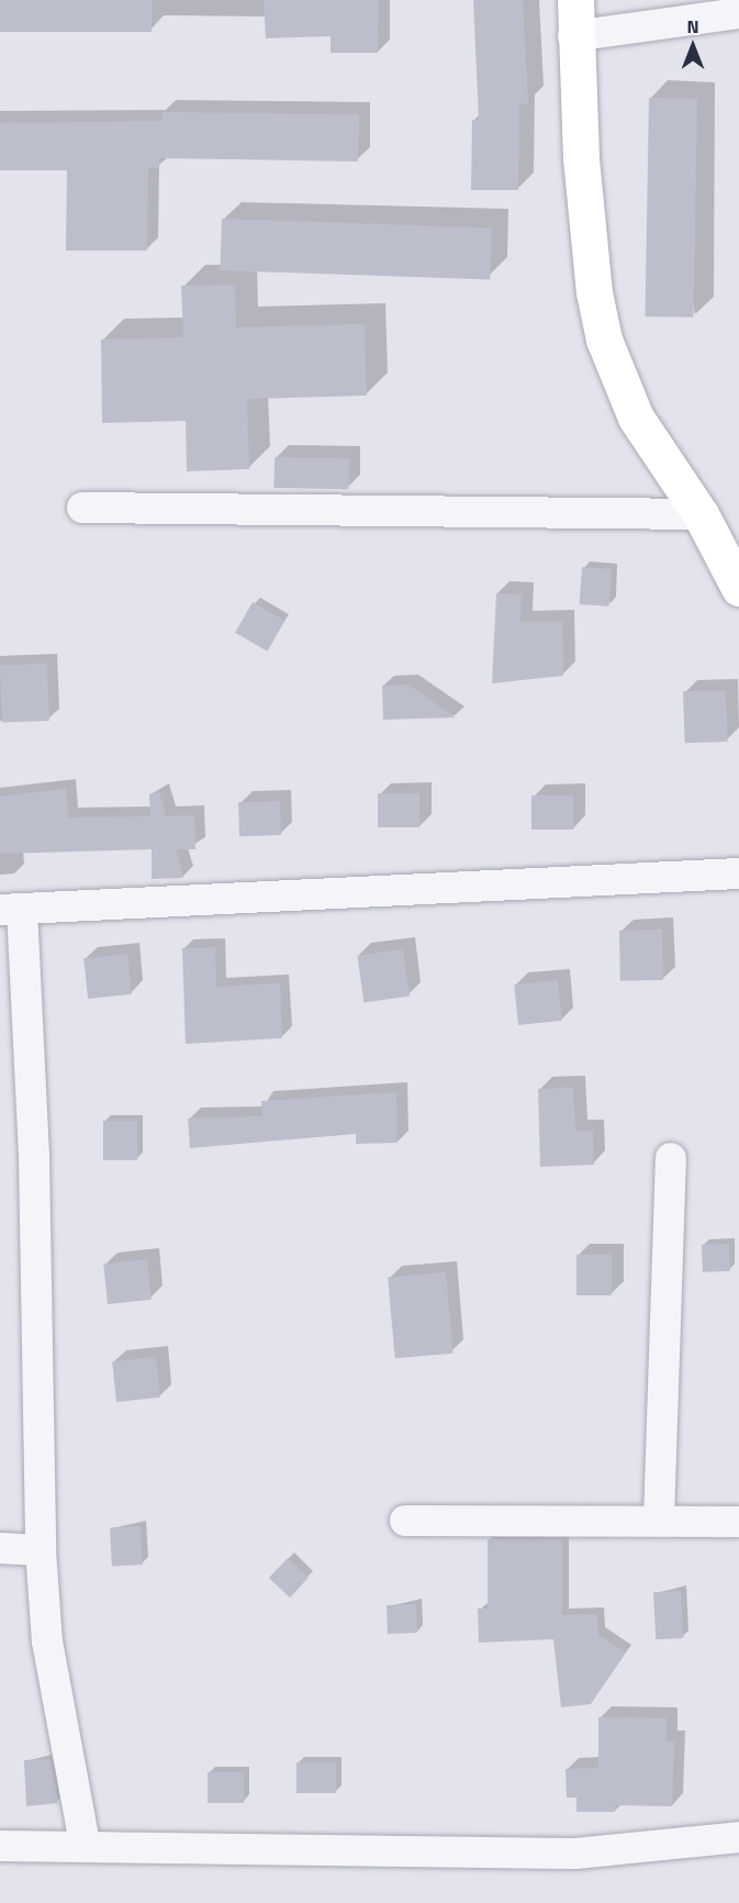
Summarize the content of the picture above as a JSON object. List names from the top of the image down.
{
  "north": "top"
}
